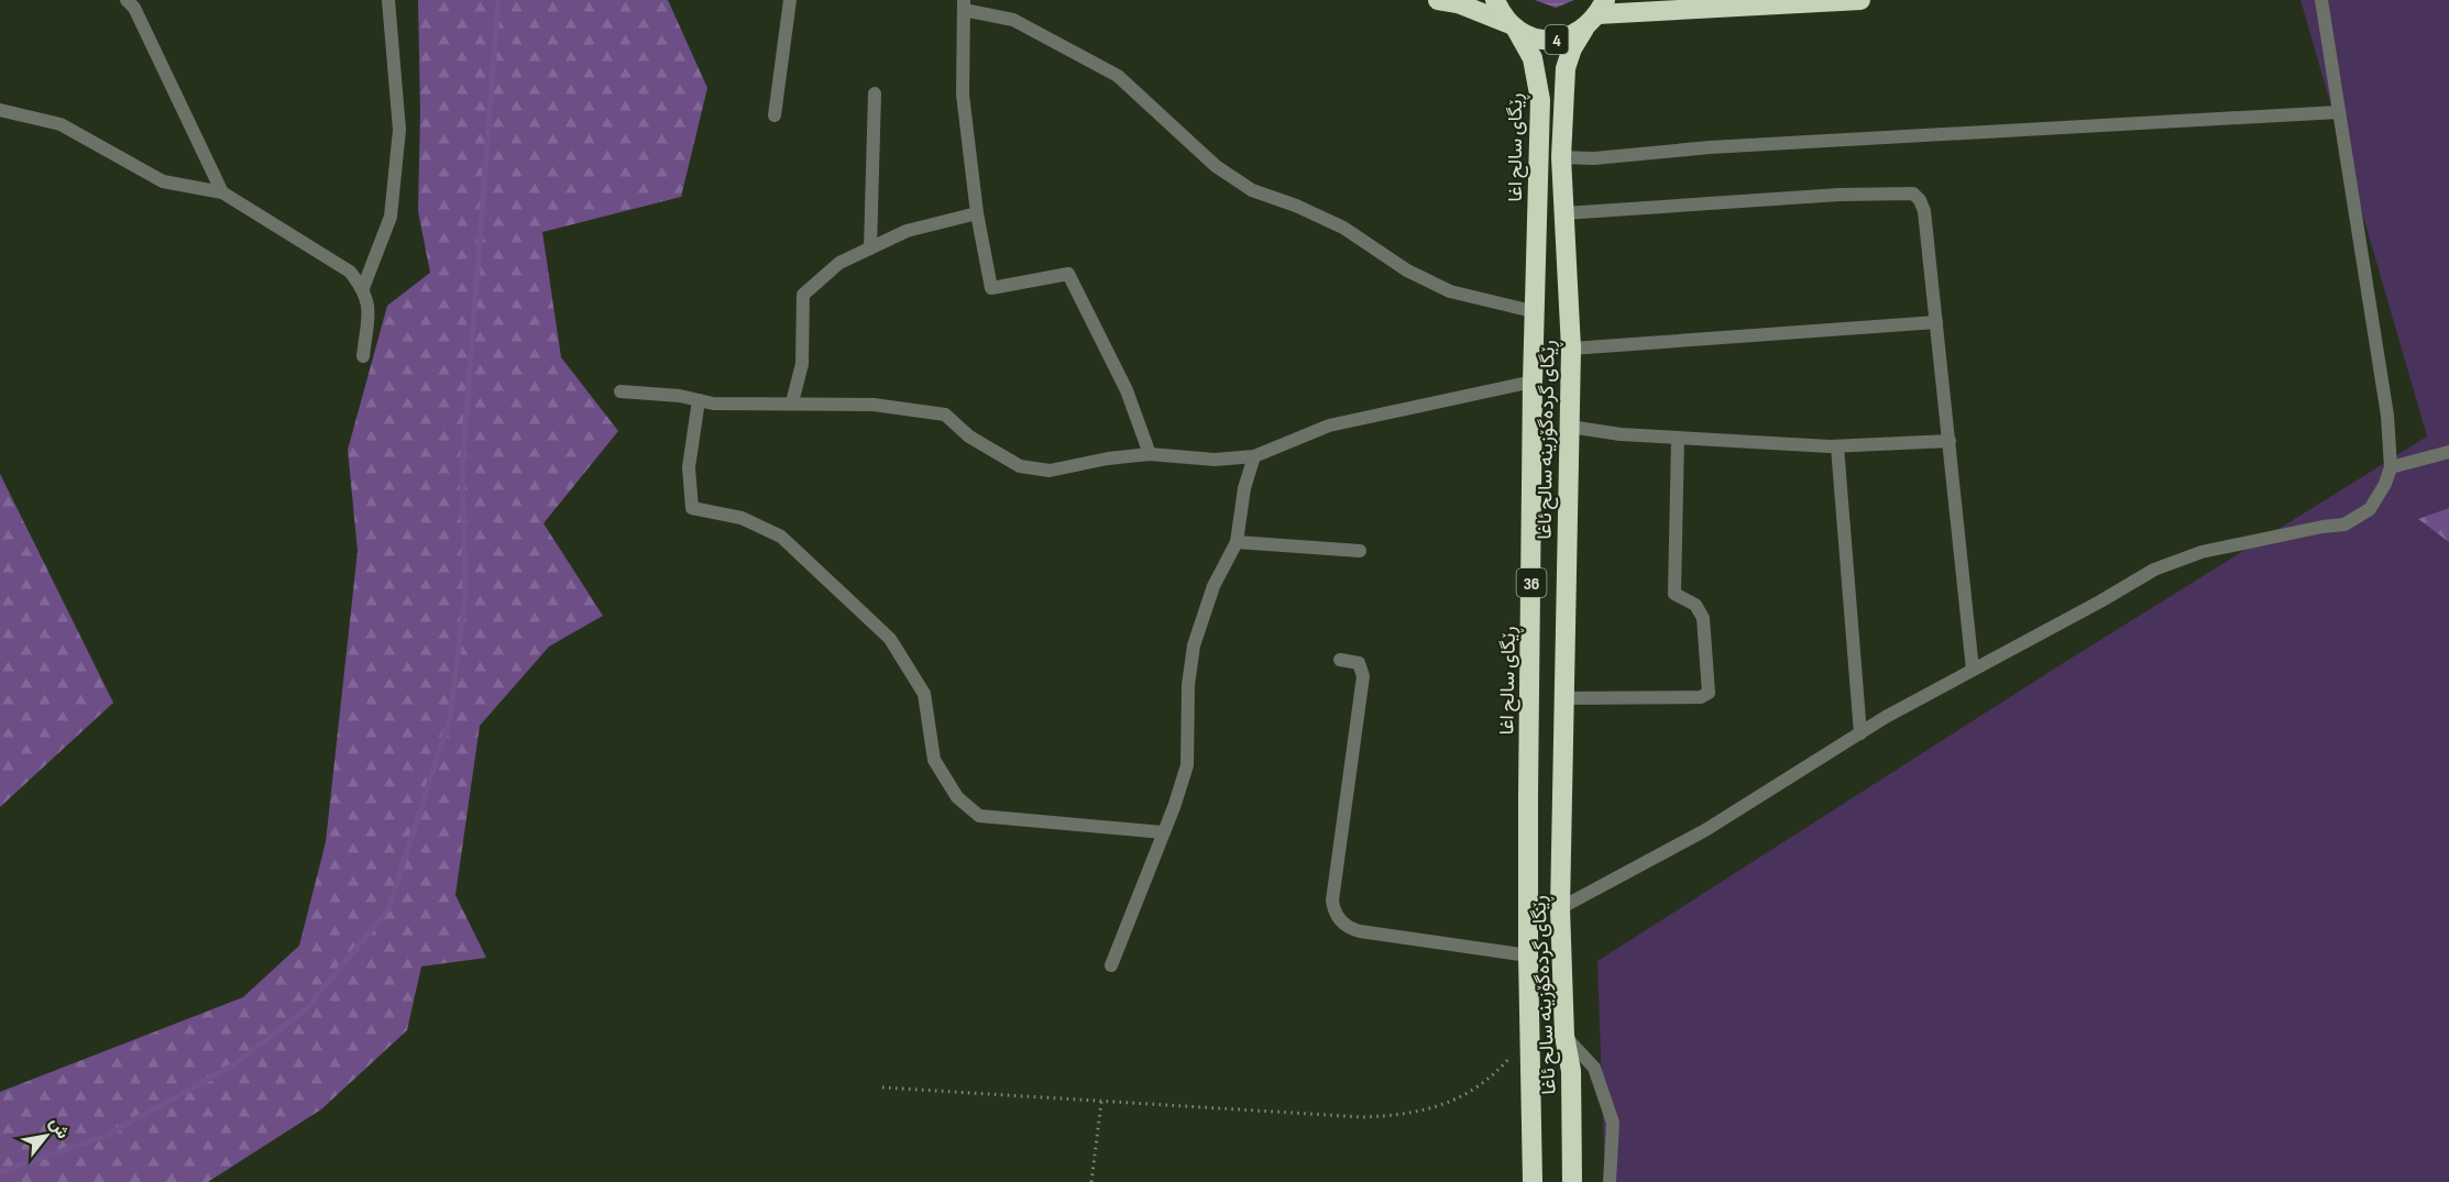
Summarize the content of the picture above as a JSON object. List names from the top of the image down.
{
  "streets": {
    "highway": [
      "4",
      "ڕێگای سالح اغا",
      "ڕێگای گردەگۆزینە سالح ئاغا",
      "36"
    ]
  },
  "crossings": [
    ["4", "ڕێگای سالح اغا"],
    ["4", "ڕێگای گردەگۆزینە سالح ئاغا"]
  ],
  "north": "top right"
}
